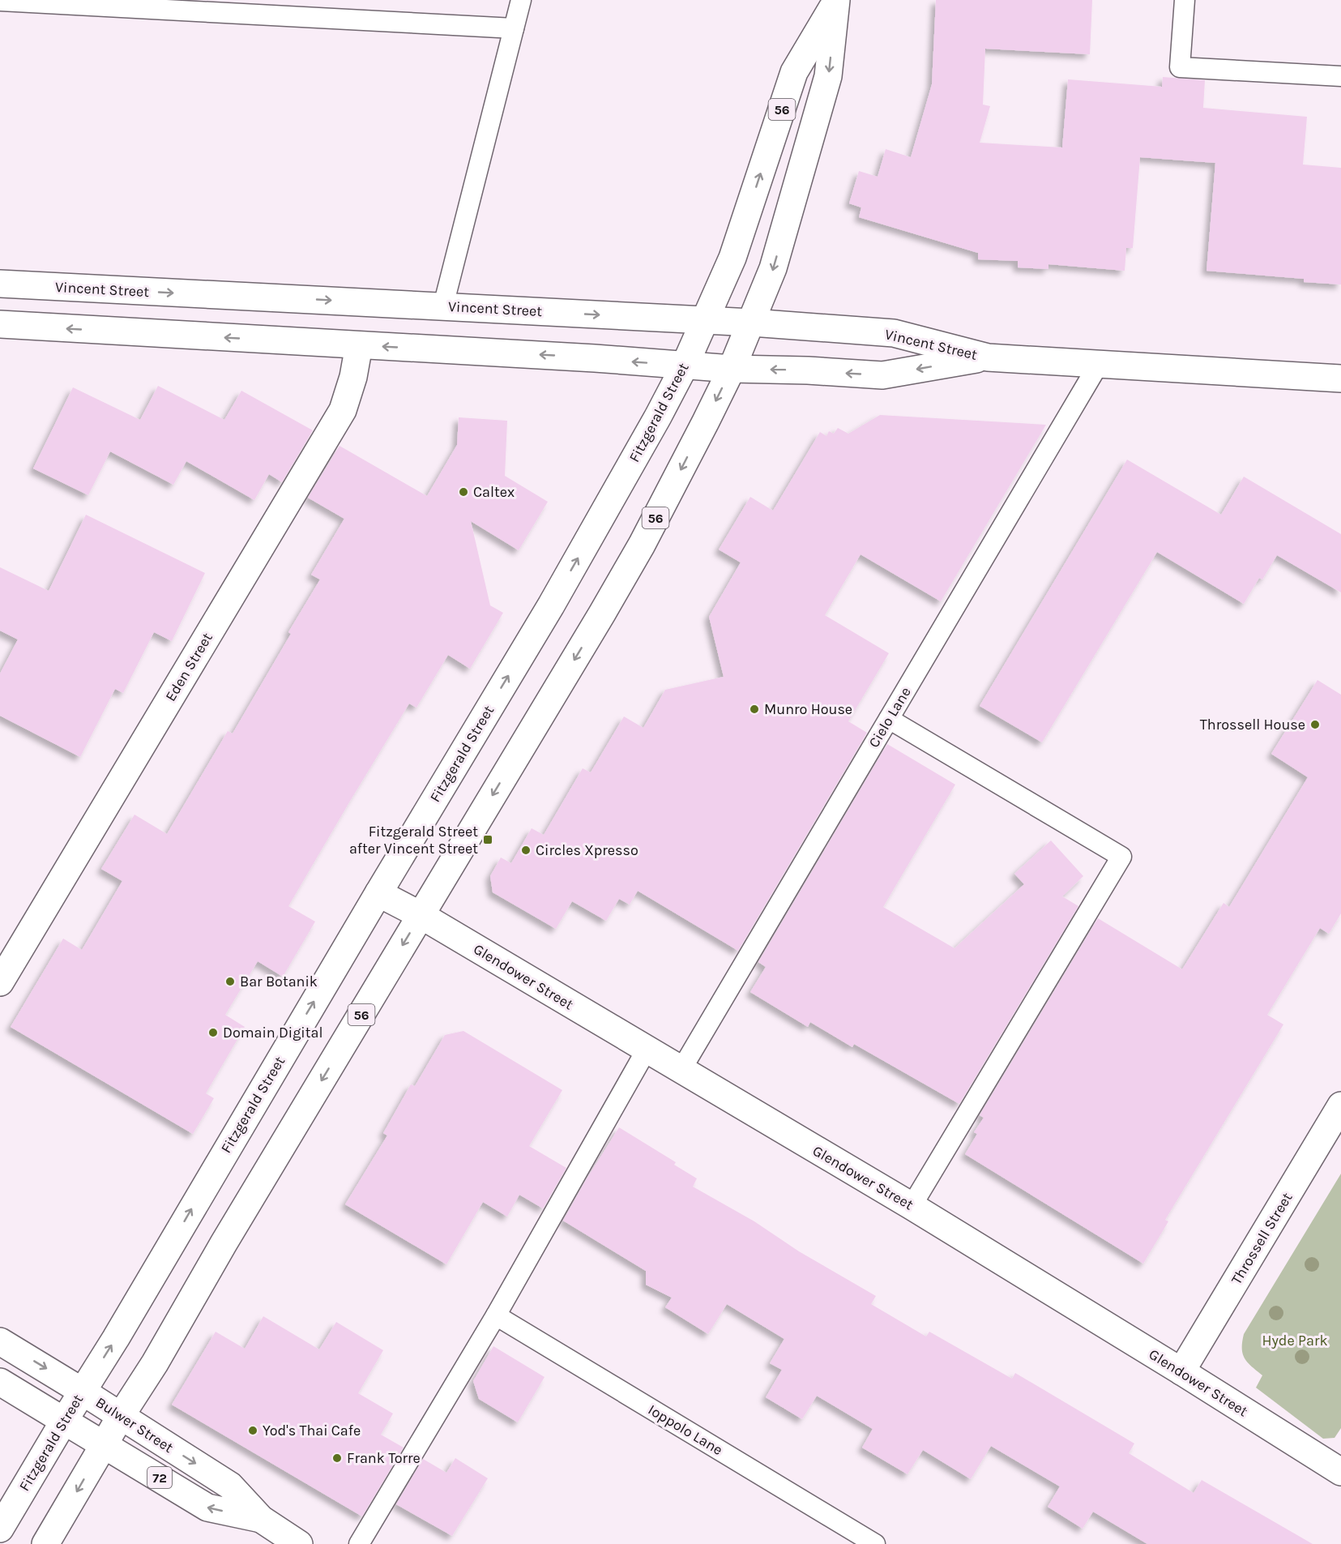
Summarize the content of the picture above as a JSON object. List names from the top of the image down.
{
  "streets": {
    "main road": [
      "56",
      "Vincent Street",
      "Fitzgerald Street",
      "Eden Street",
      "Glendower Street",
      "Throssell Street",
      "Bulwer Street",
      "72"
    ],
    "lane": ["Cielo Lane", "Ioppolo Lane"]
  },
  "crossings": [
    ["Vincent Street", "Fitzgerald Street"],
    ["Vincent Street", "Eden Street"],
    ["Vincent Street", "Cielo Lane"],
    ["Fitzgerald Street", "Glendower Street"],
    ["Fitzgerald Street", "Bulwer Street"],
    ["Cielo Lane", "Glendower Street"],
    ["Glendower Street", "Throssell Street"]
  ],
  "parks": ["Hyde Park"],
  "places": {
    "other": [
      "Caltex",
      "Munro House",
      "Throssell House",
      "Circles Xpresso",
      "Bar Botanik",
      "Domain Digital",
      "Yod's Thai Cafe",
      "Frank Torre"
    ],
    "transit": ["Fitzgerald Street after Vincent Street"]
  }
}
